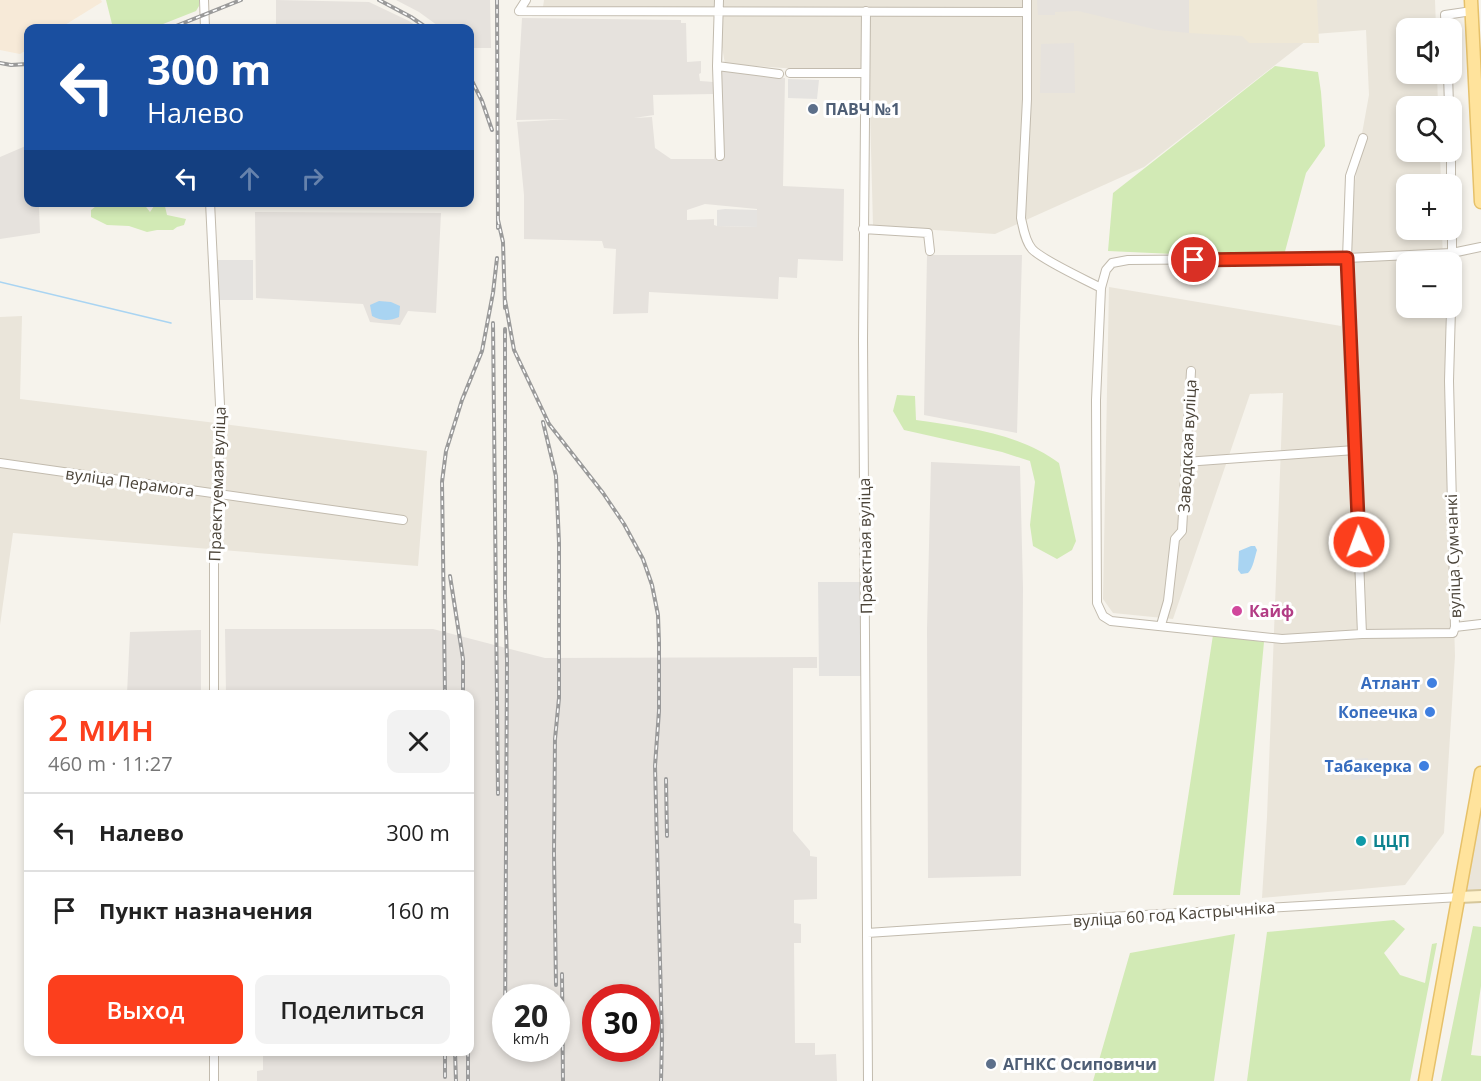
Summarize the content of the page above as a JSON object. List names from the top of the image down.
{
  "streets": {
    "street": [
      "Заводская вуліца",
      "вуліца Перамога",
      "Праектуемая вуліца",
      "Праектная вуліца",
      "вуліца Сумчанкі",
      "вуліца 60 год Кастрычніка"
    ]
  },
  "crossings": [
    ["Заводская вуліца", "вуліца Сумчанкі"],
    ["вуліца Перамога", "Праектуемая вуліца"],
    ["Праектная вуліца", "вуліца 60 год Кастрычніка"]
  ],
  "places": [
    "ПАВЧ №1",
    "Кайф",
    "Атлант",
    "Копеечка",
    "Табакерка",
    "ЦЦП",
    "АГНКС Осиповичи"
  ],
  "page": {
    "map_buttons": ["+", "−"],
    "turn": ["300 m", "Налево"],
    "heading": ["2 мин", "460 m · 11:27"],
    "list": [
      {
        "name": "Налево",
        "value": "300 m"
      },
      {
        "name": "Пункт назначения",
        "value": "160 m"
      }
    ],
    "buttons": ["Выход", "Поделиться"],
    "speed": "20 km/h",
    "limit": "30"
  }
}
